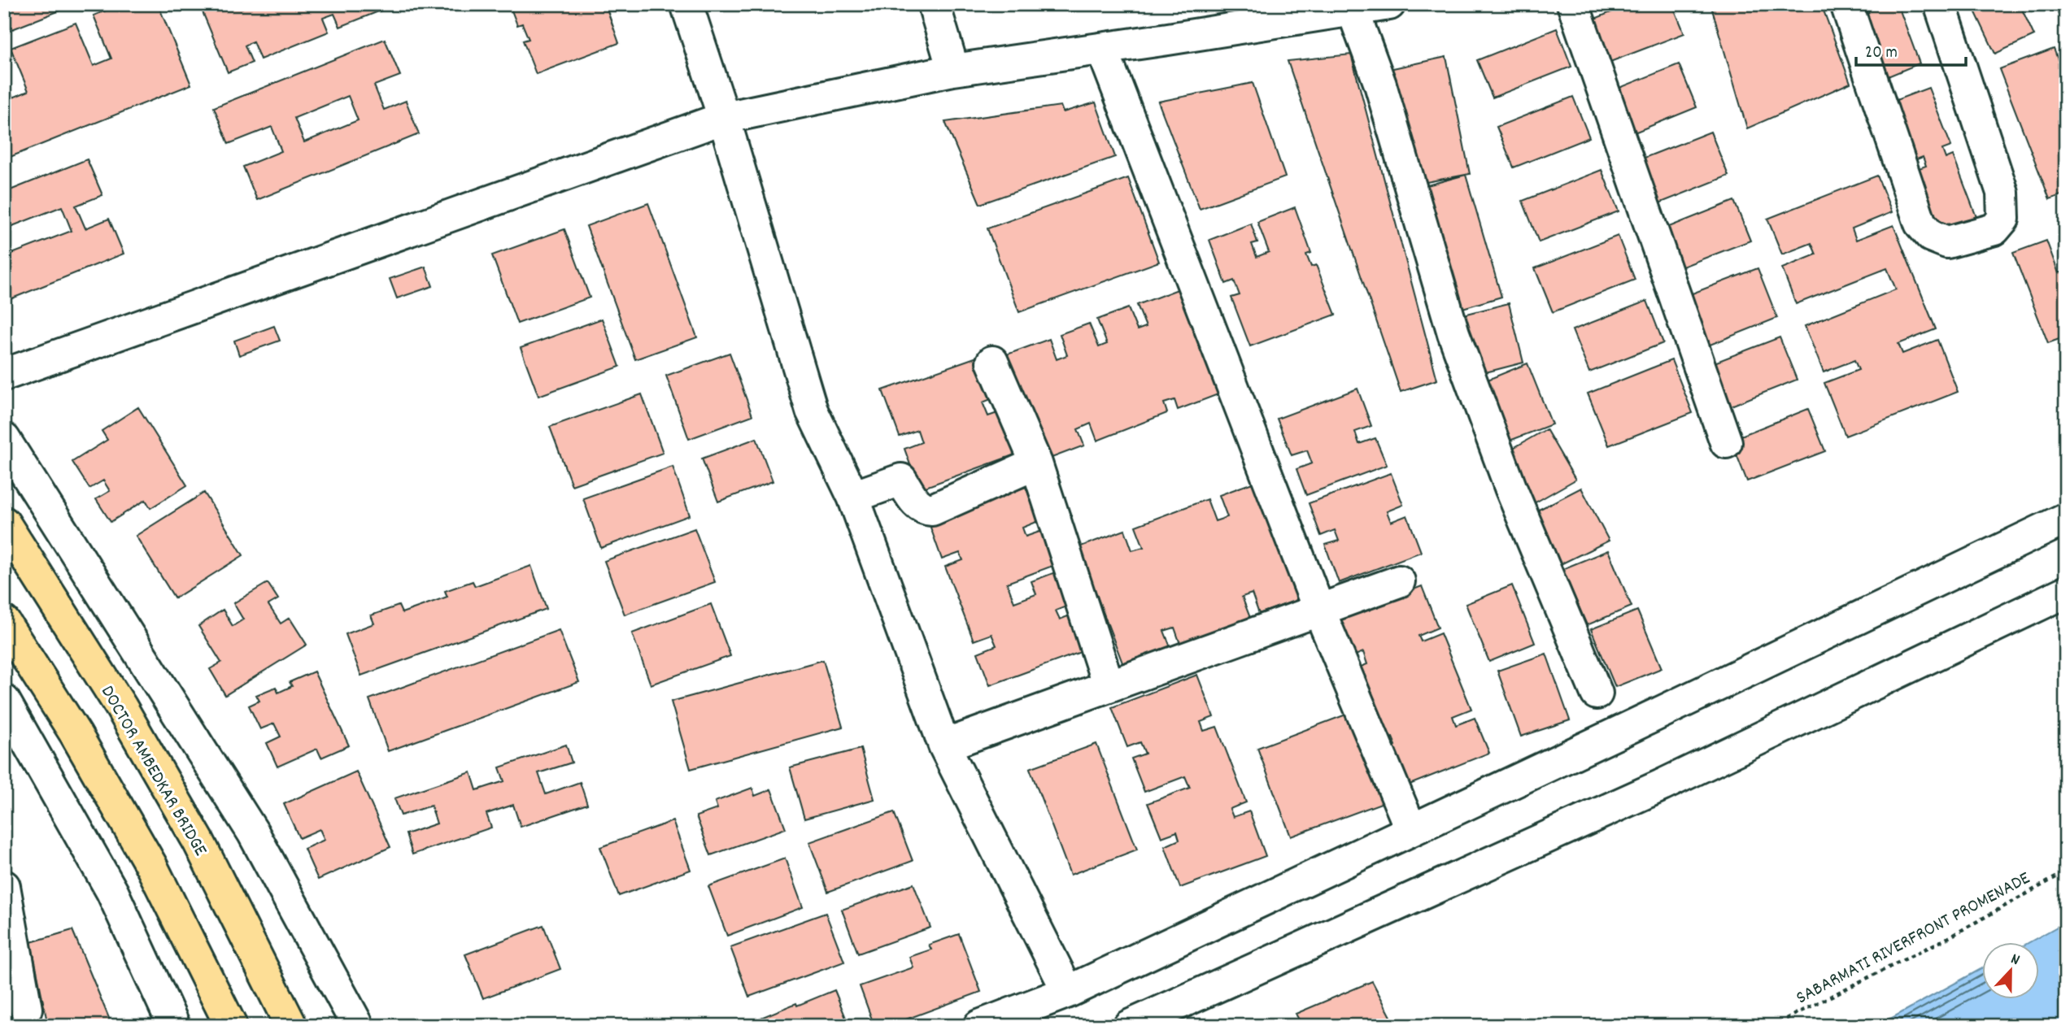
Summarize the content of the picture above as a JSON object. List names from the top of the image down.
{
  "streets": {
    "main road": ["DOCTOR AMBEDKAR BRIDGE"],
    "path": ["SABARMATI RIVERFRONT PROMENADE"]
  },
  "scale_bar": "20 m",
  "north": "top"
}
